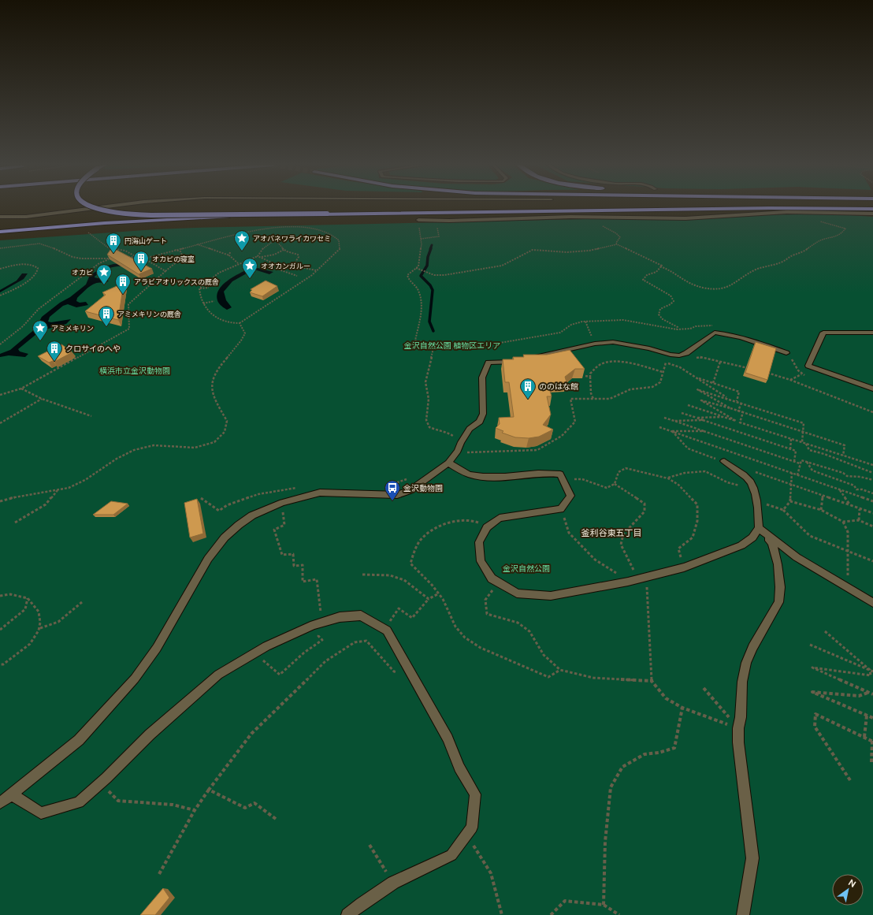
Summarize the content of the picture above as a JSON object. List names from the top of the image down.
{
  "districts": ["釜利谷東五丁目"],
  "parks": ["金沢自然公園 植物区エリア", "横浜市立金沢動物園", "金沢自然公園"],
  "places": {
    "place": [
      "アオバネワライカワセミ",
      "オオカンガルー",
      "オカピ",
      "アミメキリン"
    ],
    "building": [
      "円海山ゲート",
      "オカピの寝室",
      "アラビアオリックスの厩舎",
      "アミメキリンの厩舎",
      "クロサイのへや",
      "ののはな館"
    ],
    "bus stop": ["金沢動物園"]
  },
  "north": "top right"
}
